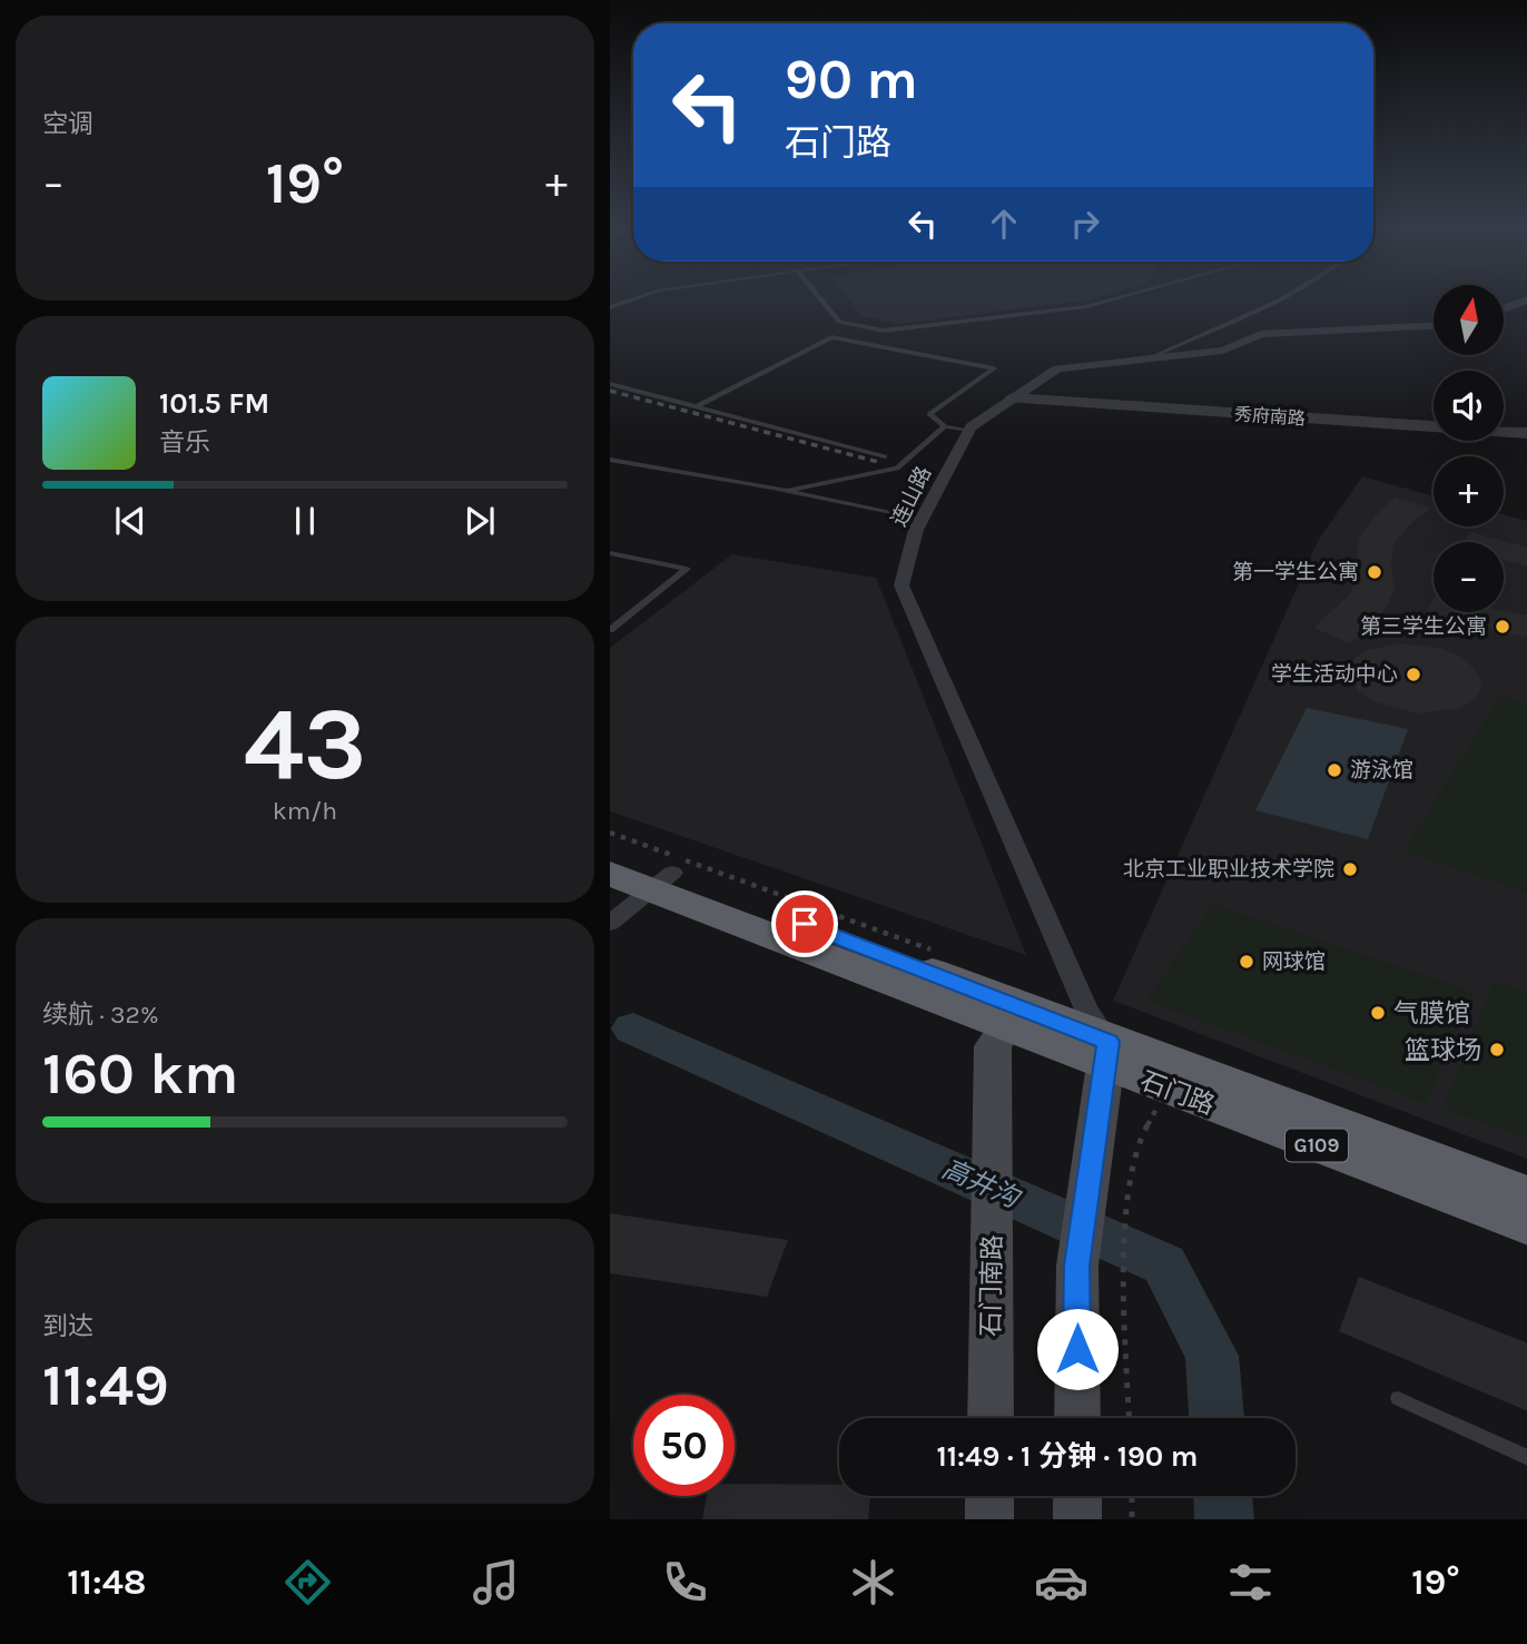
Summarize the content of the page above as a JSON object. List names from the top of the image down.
{
  "streets": {
    "highway": ["石门路", "G109"],
    "main road": ["石门南路"],
    "street": ["秀府南路", "连山路"]
  },
  "crossings": [
    ["秀府南路", "连山路"],
    ["连山路", "石门路"],
    ["石门路", "石门南路"]
  ],
  "water": ["高井沟"],
  "places": [
    "第一学生公寓",
    "第三学生公寓",
    "学生活动中心",
    "游泳馆",
    "北京工业职业技术学院",
    "网球馆",
    "气膜馆",
    "篮球场"
  ],
  "north": "top",
  "page": {
    "tile": [
      "空调",
      ["43", "km/h"],
      ["续航 · 32%", "160 km"],
      ["到达", "11:49"]
    ],
    "turn": ["90 m", "石门路"],
    "heat": ["−", "19°", "+"],
    "map_buttons": ["+", "−"],
    "song": ["101.5 FM", "音乐"],
    "limit": "50",
    "trip": "11:49 · 1 分钟 · 190 m",
    "tabs": ["11:48", "19°"]
  }
}
